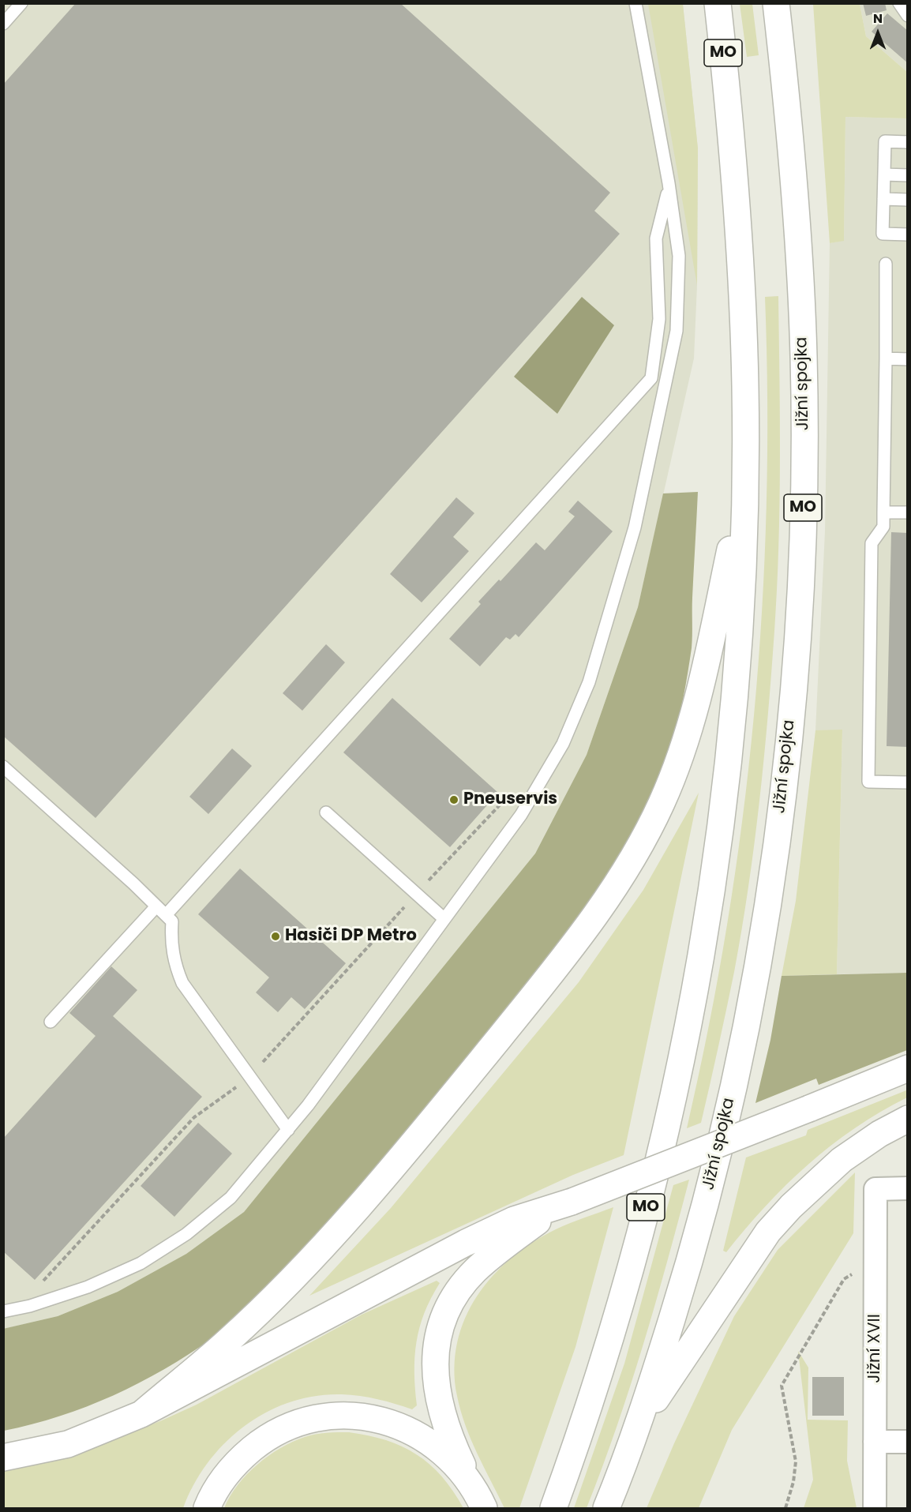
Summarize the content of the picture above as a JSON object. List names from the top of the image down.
{
  "streets": {
    "highway": ["MO", "Jižní spojka"],
    "street": ["Jižní XVII"]
  },
  "places": ["Pneuservis", "Hasiči DP Metro"],
  "north": "top"
}
